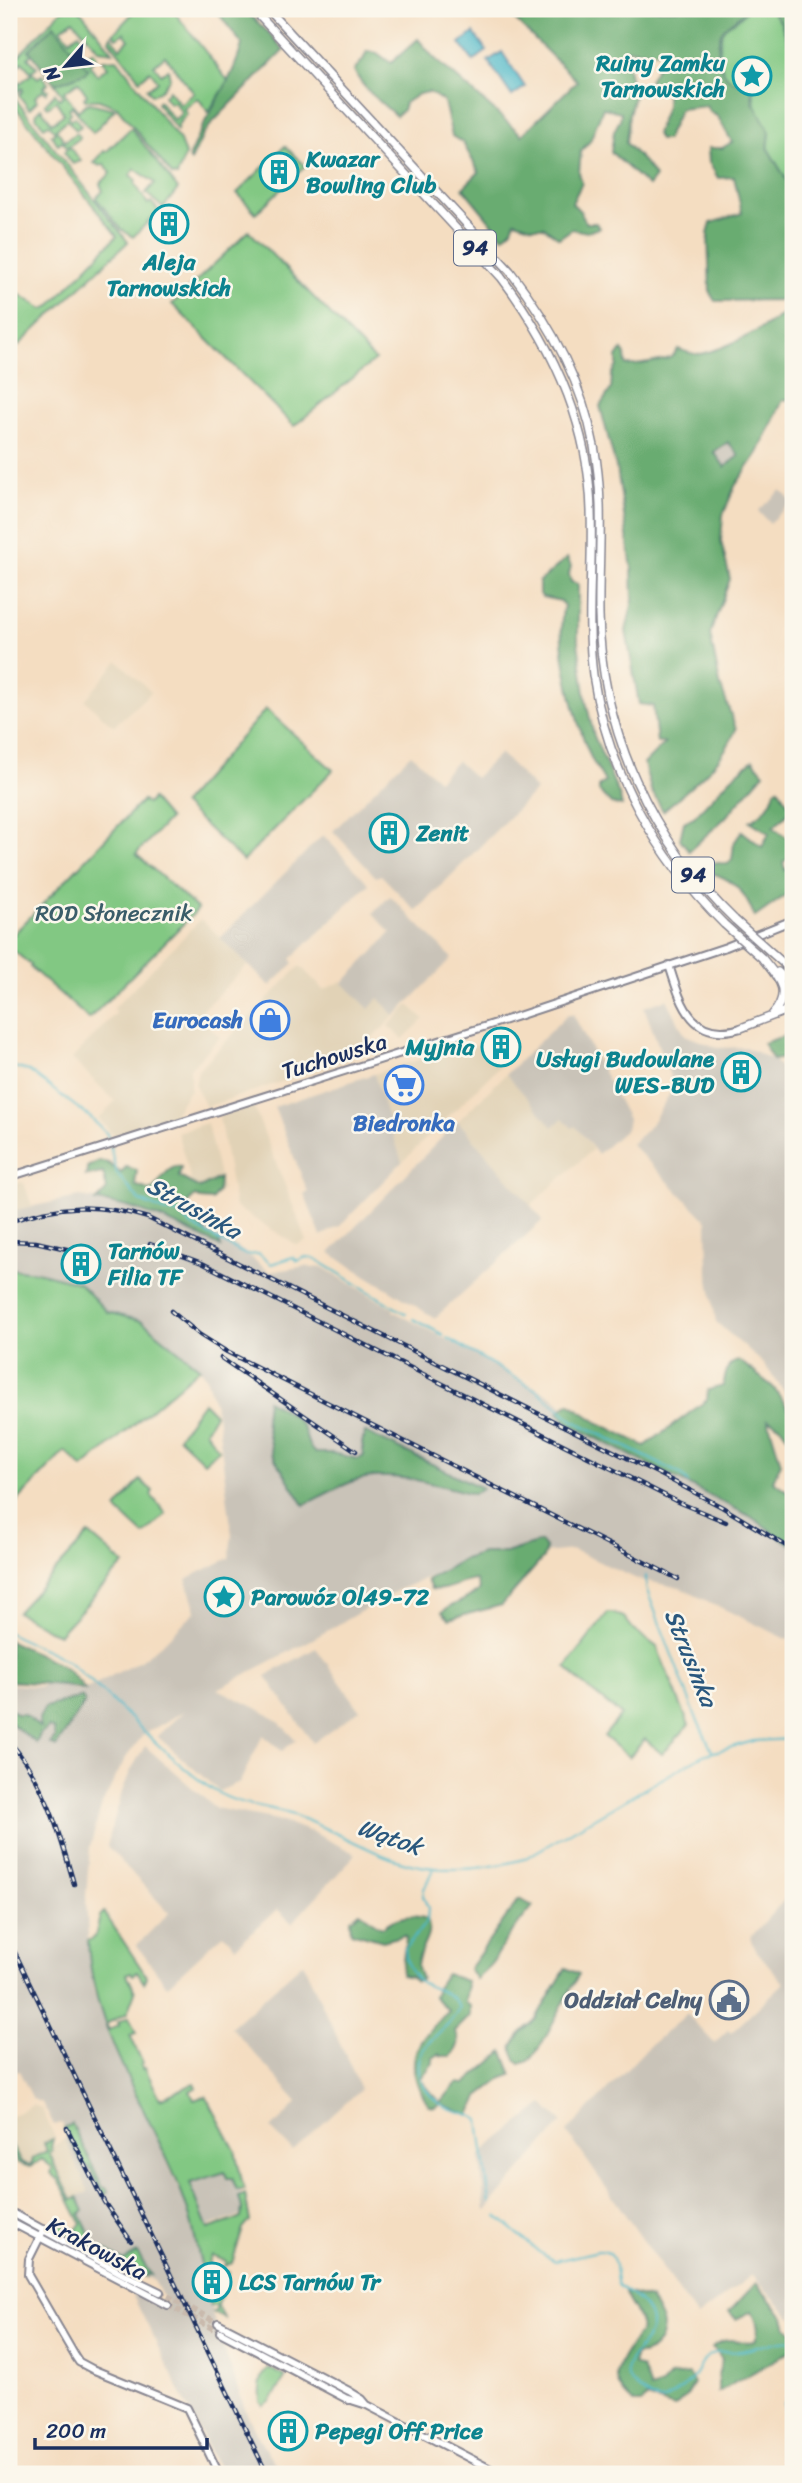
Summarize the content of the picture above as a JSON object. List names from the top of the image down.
{
  "streets": {
    "main road": ["94"],
    "street": ["Tuchowska", "Krakowska"]
  },
  "water": ["Strusinka", "Wątok"],
  "parks": ["ROD Słonecznik"],
  "places": {
    "place": ["Ruiny Zamku Tarnowskich", "Parowóz Ol49-72"],
    "building": [
      "Kwazar Bowling Club",
      "Aleja Tarnowskich",
      "Zenit",
      "Myjnia",
      "Usługi Budowlane WES-BUD",
      "Tarnów Filia TF",
      "LCS Tarnów Tr",
      "Pepegi Off Price"
    ],
    "shop": ["Eurocash"],
    "supermarket": ["Biedronka"],
    "public building": ["Oddział Celny"]
  },
  "scale_bar": "200 m",
  "north": "bottom left"
}
